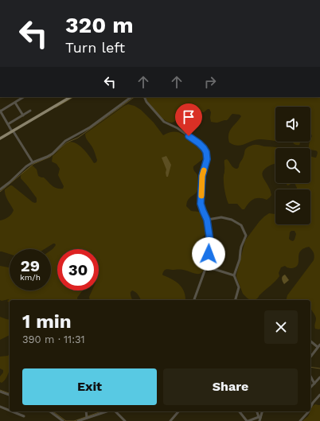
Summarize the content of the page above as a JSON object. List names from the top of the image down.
{
  "page": {
    "turn": ["320 m", "Turn left"],
    "speed": "29 km/h",
    "limit": "30",
    "heading": ["1 min", "390 m · 11:31"],
    "buttons": ["Exit", "Share"]
  }
}
